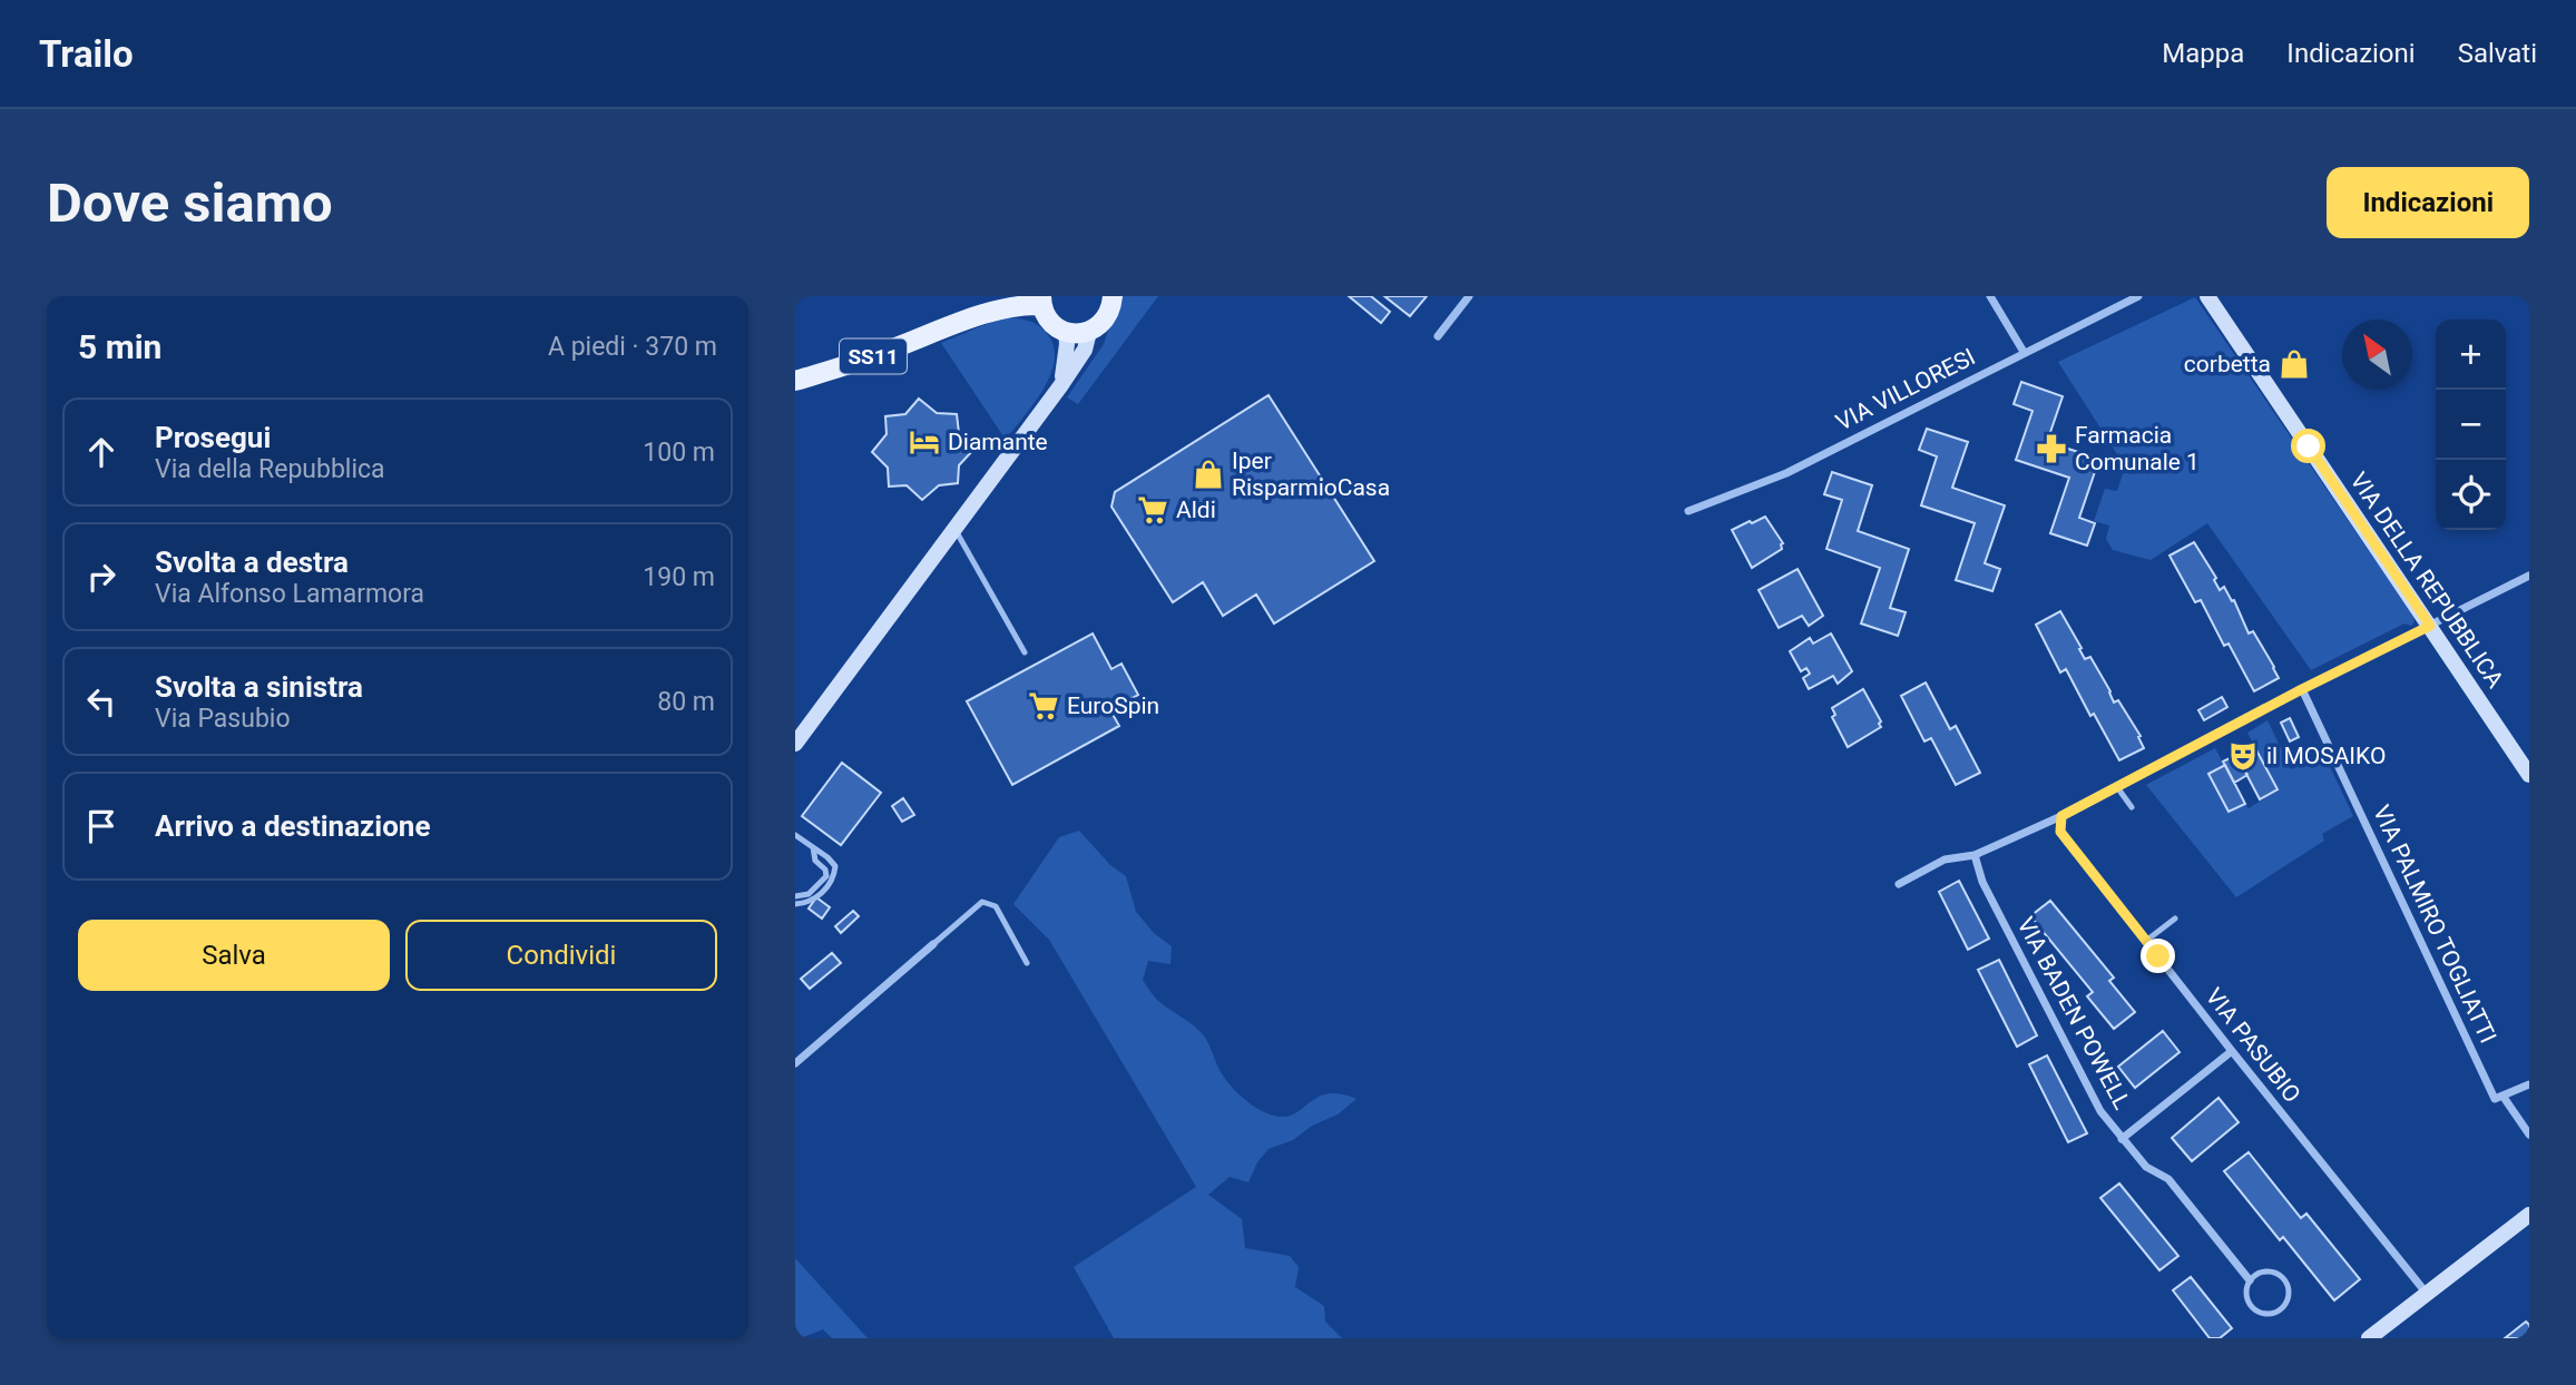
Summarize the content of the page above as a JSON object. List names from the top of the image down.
{
  "streets": {
    "main road": ["SS11"],
    "street": [
      "VIA VILLORESI",
      "VIA DELLA REPUBBLICA",
      "VIA PALMIRO TOGLIATTI",
      "VIA BADEN POWELL",
      "VIA PASUBIO"
    ]
  },
  "places": {
    "shop": ["corbetta", "Iper RisparmioCasa"],
    "hotel": ["Diamante"],
    "pharmacy": ["Farmacia Comunale 1"],
    "supermarket": ["Aldi", "EuroSpin"],
    "theatre": ["il MOSAIKO"]
  },
  "north": "top left",
  "page": {
    "header": "Trailo",
    "nav": ["Mappa", "Indicazioni", "Salvati"],
    "buttons": [
      "Indicazioni",
      ["Salva", "Condividi"]
    ],
    "title": "Dove siamo",
    "heading": ["5 min", "A piedi · 370 m"],
    "map_buttons": ["+", "−"],
    "list": [
      ["Prosegui", "Via della Repubblica", "100 m"],
      ["Svolta a destra", "Via Alfonso Lamarmora", "190 m"],
      ["Svolta a sinistra", "Via Pasubio", "80 m"],
      "Arrivo a destinazione"
    ]
  }
}
